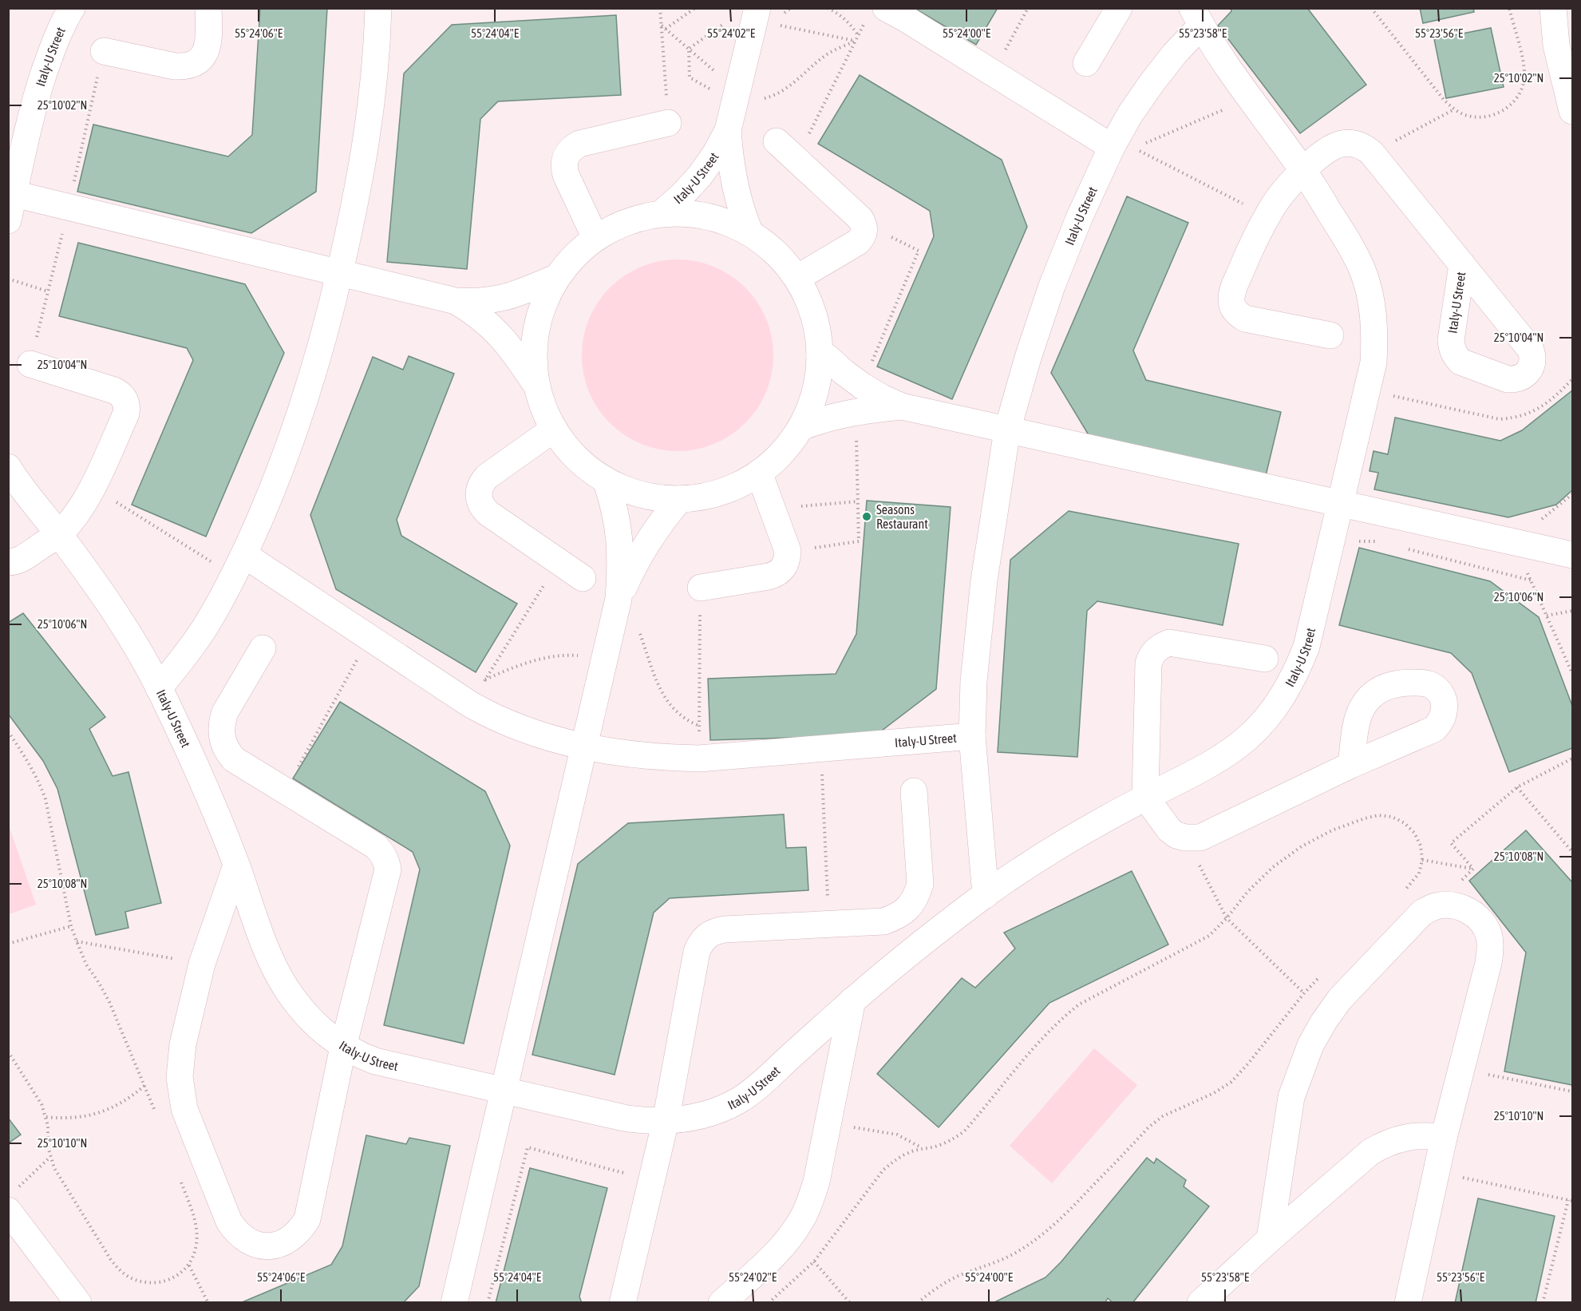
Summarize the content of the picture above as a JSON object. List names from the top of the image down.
{
  "streets": {
    "street": ["Italy-U Street"]
  },
  "places": ["Seasons Restaurant"],
  "coordinates": [
    "55°24'06\"E",
    "55°24'04\"E",
    "55°24'02\"E",
    "55°24'00\"E",
    "55°23'58\"E",
    "55°23'56\"E",
    "25°10'02\"N",
    "25°10'04\"N",
    "25°10'06\"N",
    "25°10'08\"N",
    "25°10'10\"N"
  ]
}
